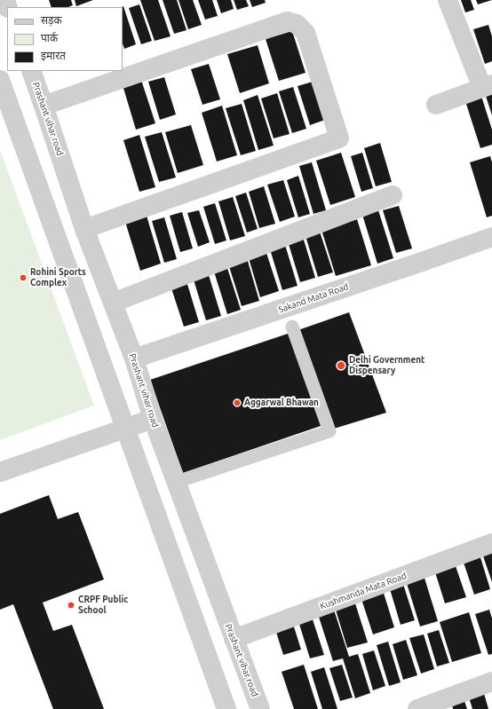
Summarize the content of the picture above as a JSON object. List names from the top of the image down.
{
  "streets": {
    "street": ["Prashant vihar road", "Sakand Mata Road", "Kushmanda Mata Road"]
  },
  "crossings": [
    ["Prashant vihar road", "Sakand Mata Road"],
    ["Prashant vihar road", "Kushmanda Mata Road"]
  ],
  "places": [
    "Rohini Sports Complex",
    "Delhi Government Dispensary",
    "Aggarwal Bhawan",
    "CRPF Public School"
  ],
  "legend": ["सड़क", "पार्क", "इमारत"]
}
